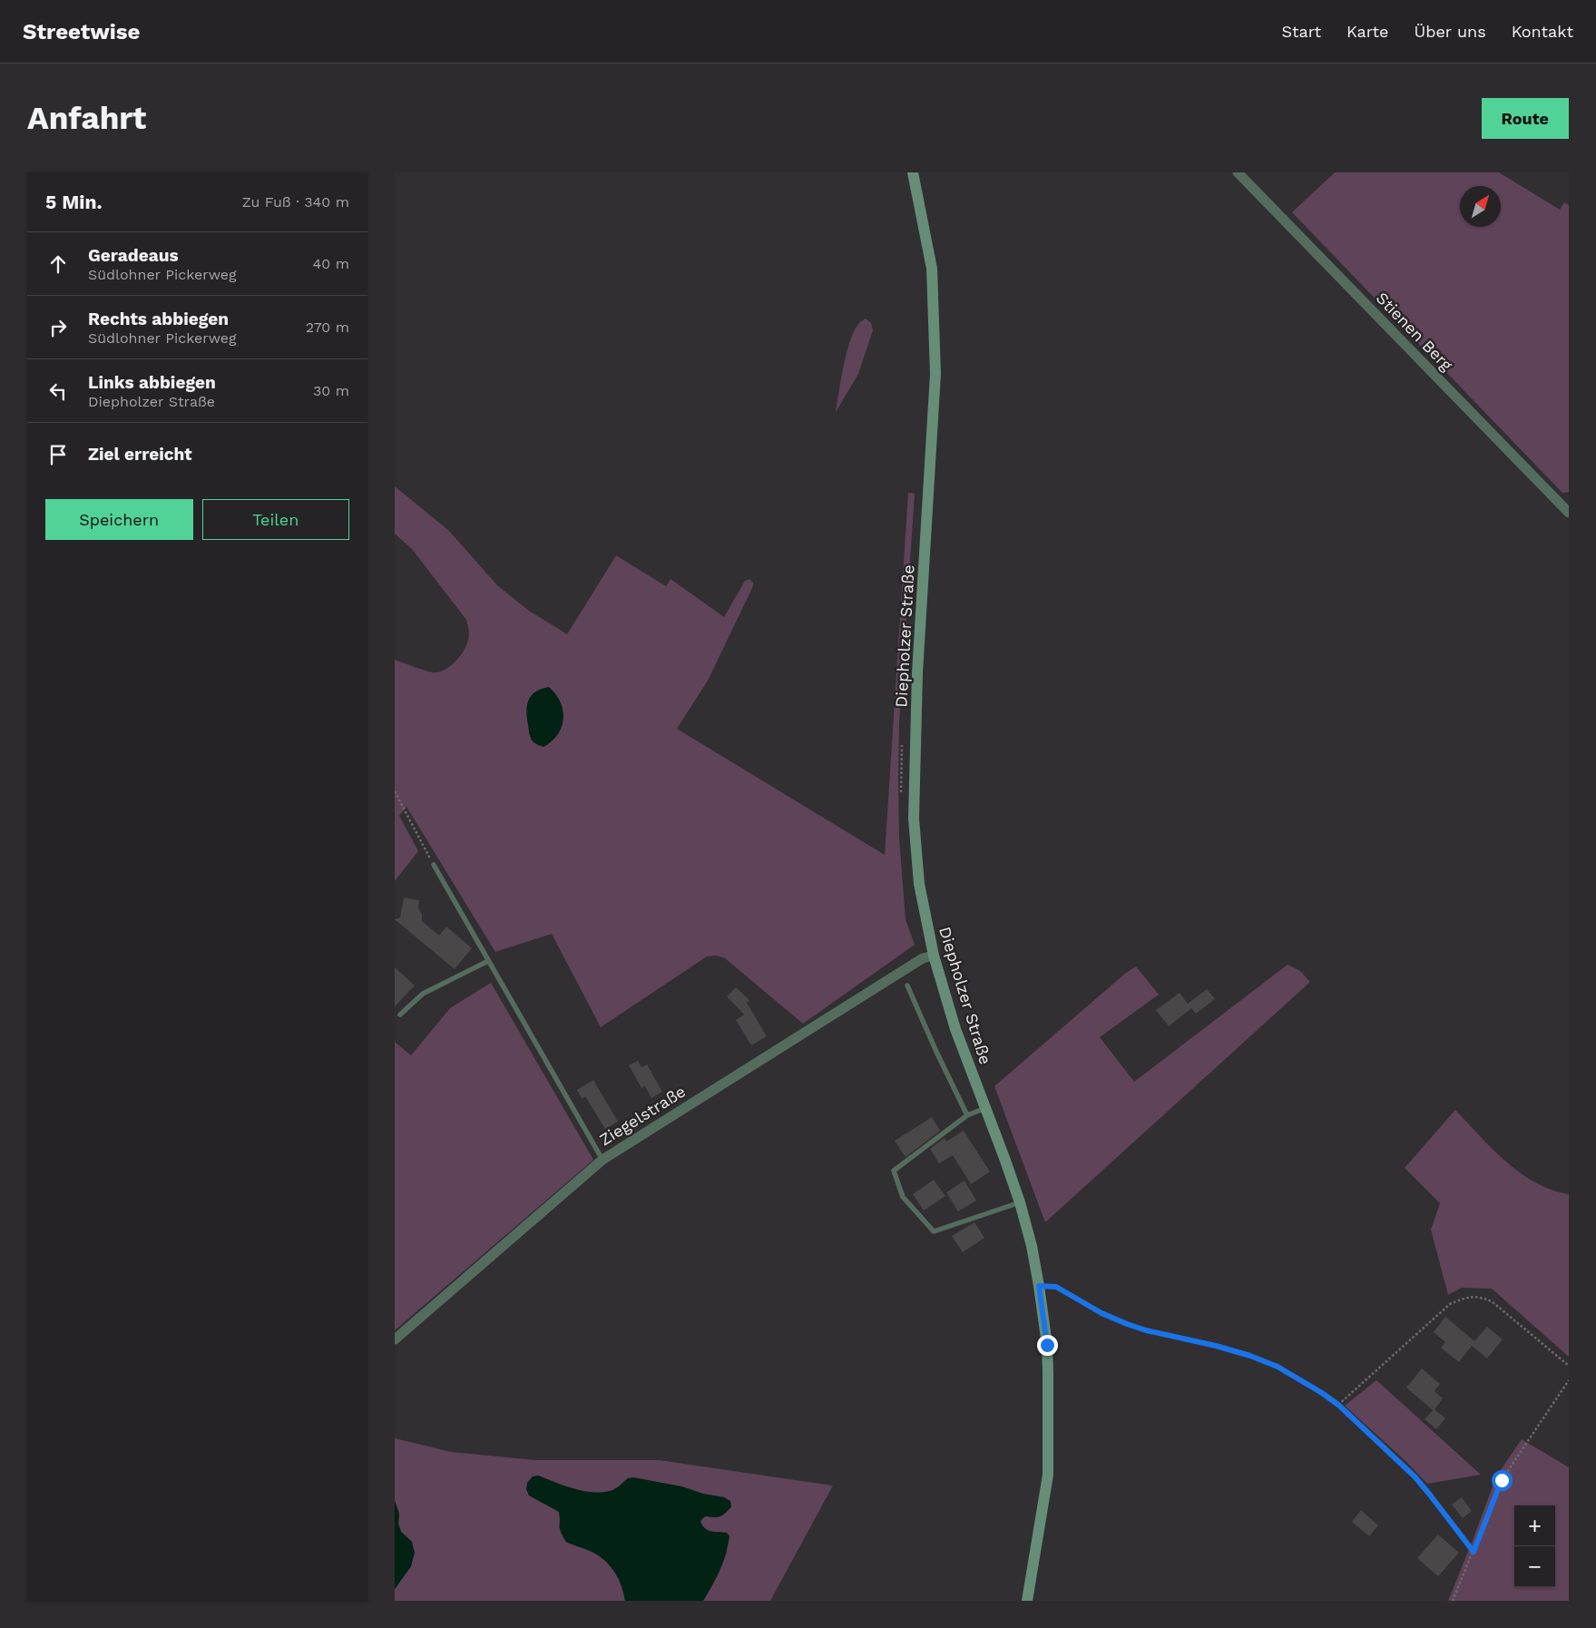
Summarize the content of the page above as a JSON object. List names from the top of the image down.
{
  "streets": {
    "main road": ["Diepholzer Straße"],
    "street": ["Stienen Berg", "Ziegelstraße"]
  },
  "crossings": [
    ["Diepholzer Straße", "Ziegelstraße"]
  ],
  "north": "top right",
  "page": {
    "header": "Streetwise",
    "nav": [
      "Start",
      "Karte",
      "Über uns",
      "Kontakt"
    ],
    "buttons": [
      "Route",
      ["Speichern", "Teilen"]
    ],
    "title": "Anfahrt",
    "heading": ["5 Min.", "Zu Fuß · 340 m"],
    "list": [
      ["Geradeaus", "Südlohner Pickerweg", "40 m"],
      ["Rechts abbiegen", "Südlohner Pickerweg", "270 m"],
      ["Links abbiegen", "Diepholzer Straße", "30 m"],
      "Ziel erreicht"
    ],
    "map_buttons": ["+", "−"]
  }
}
